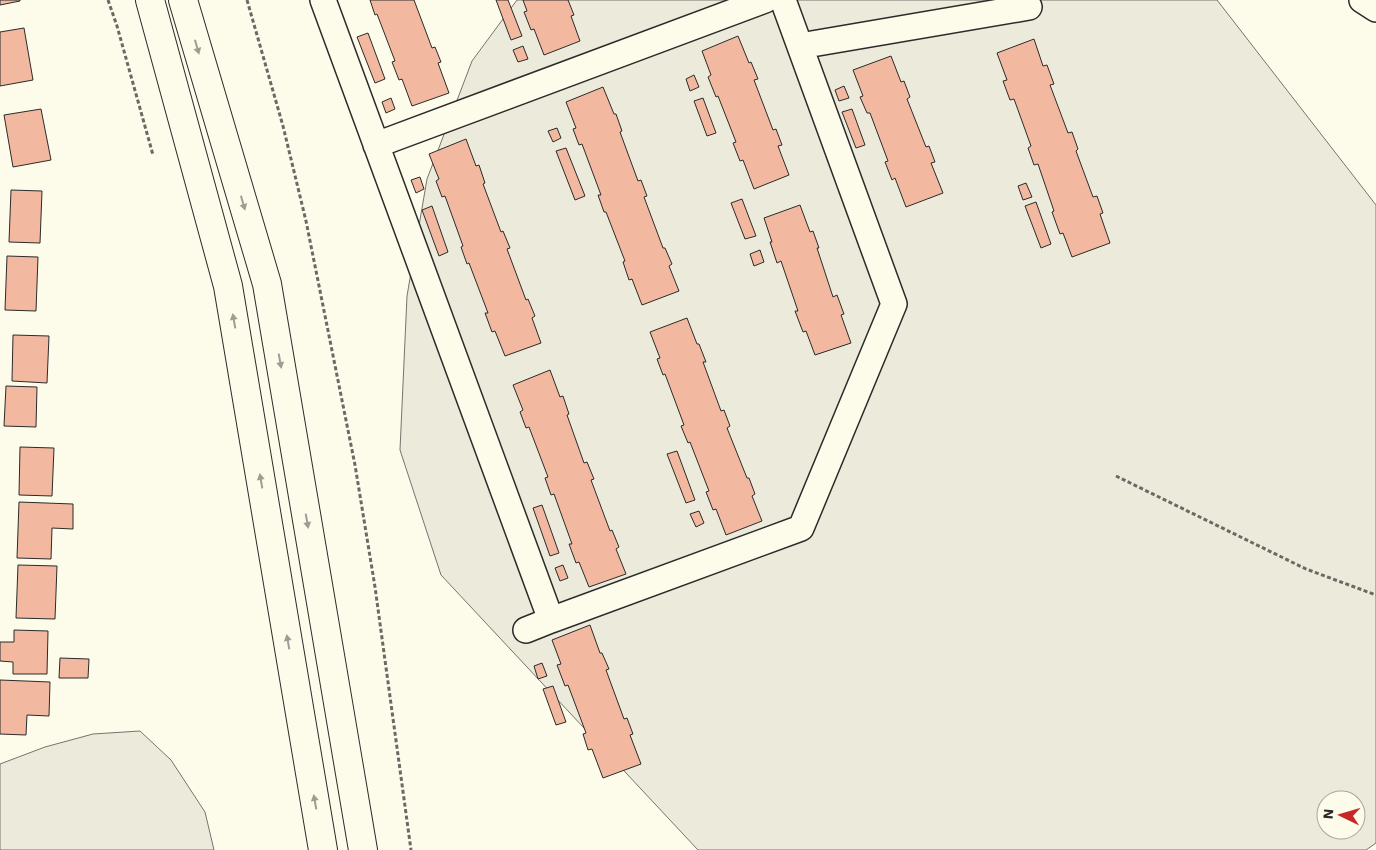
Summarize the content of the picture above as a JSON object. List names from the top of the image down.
{
  "north": "left"
}
